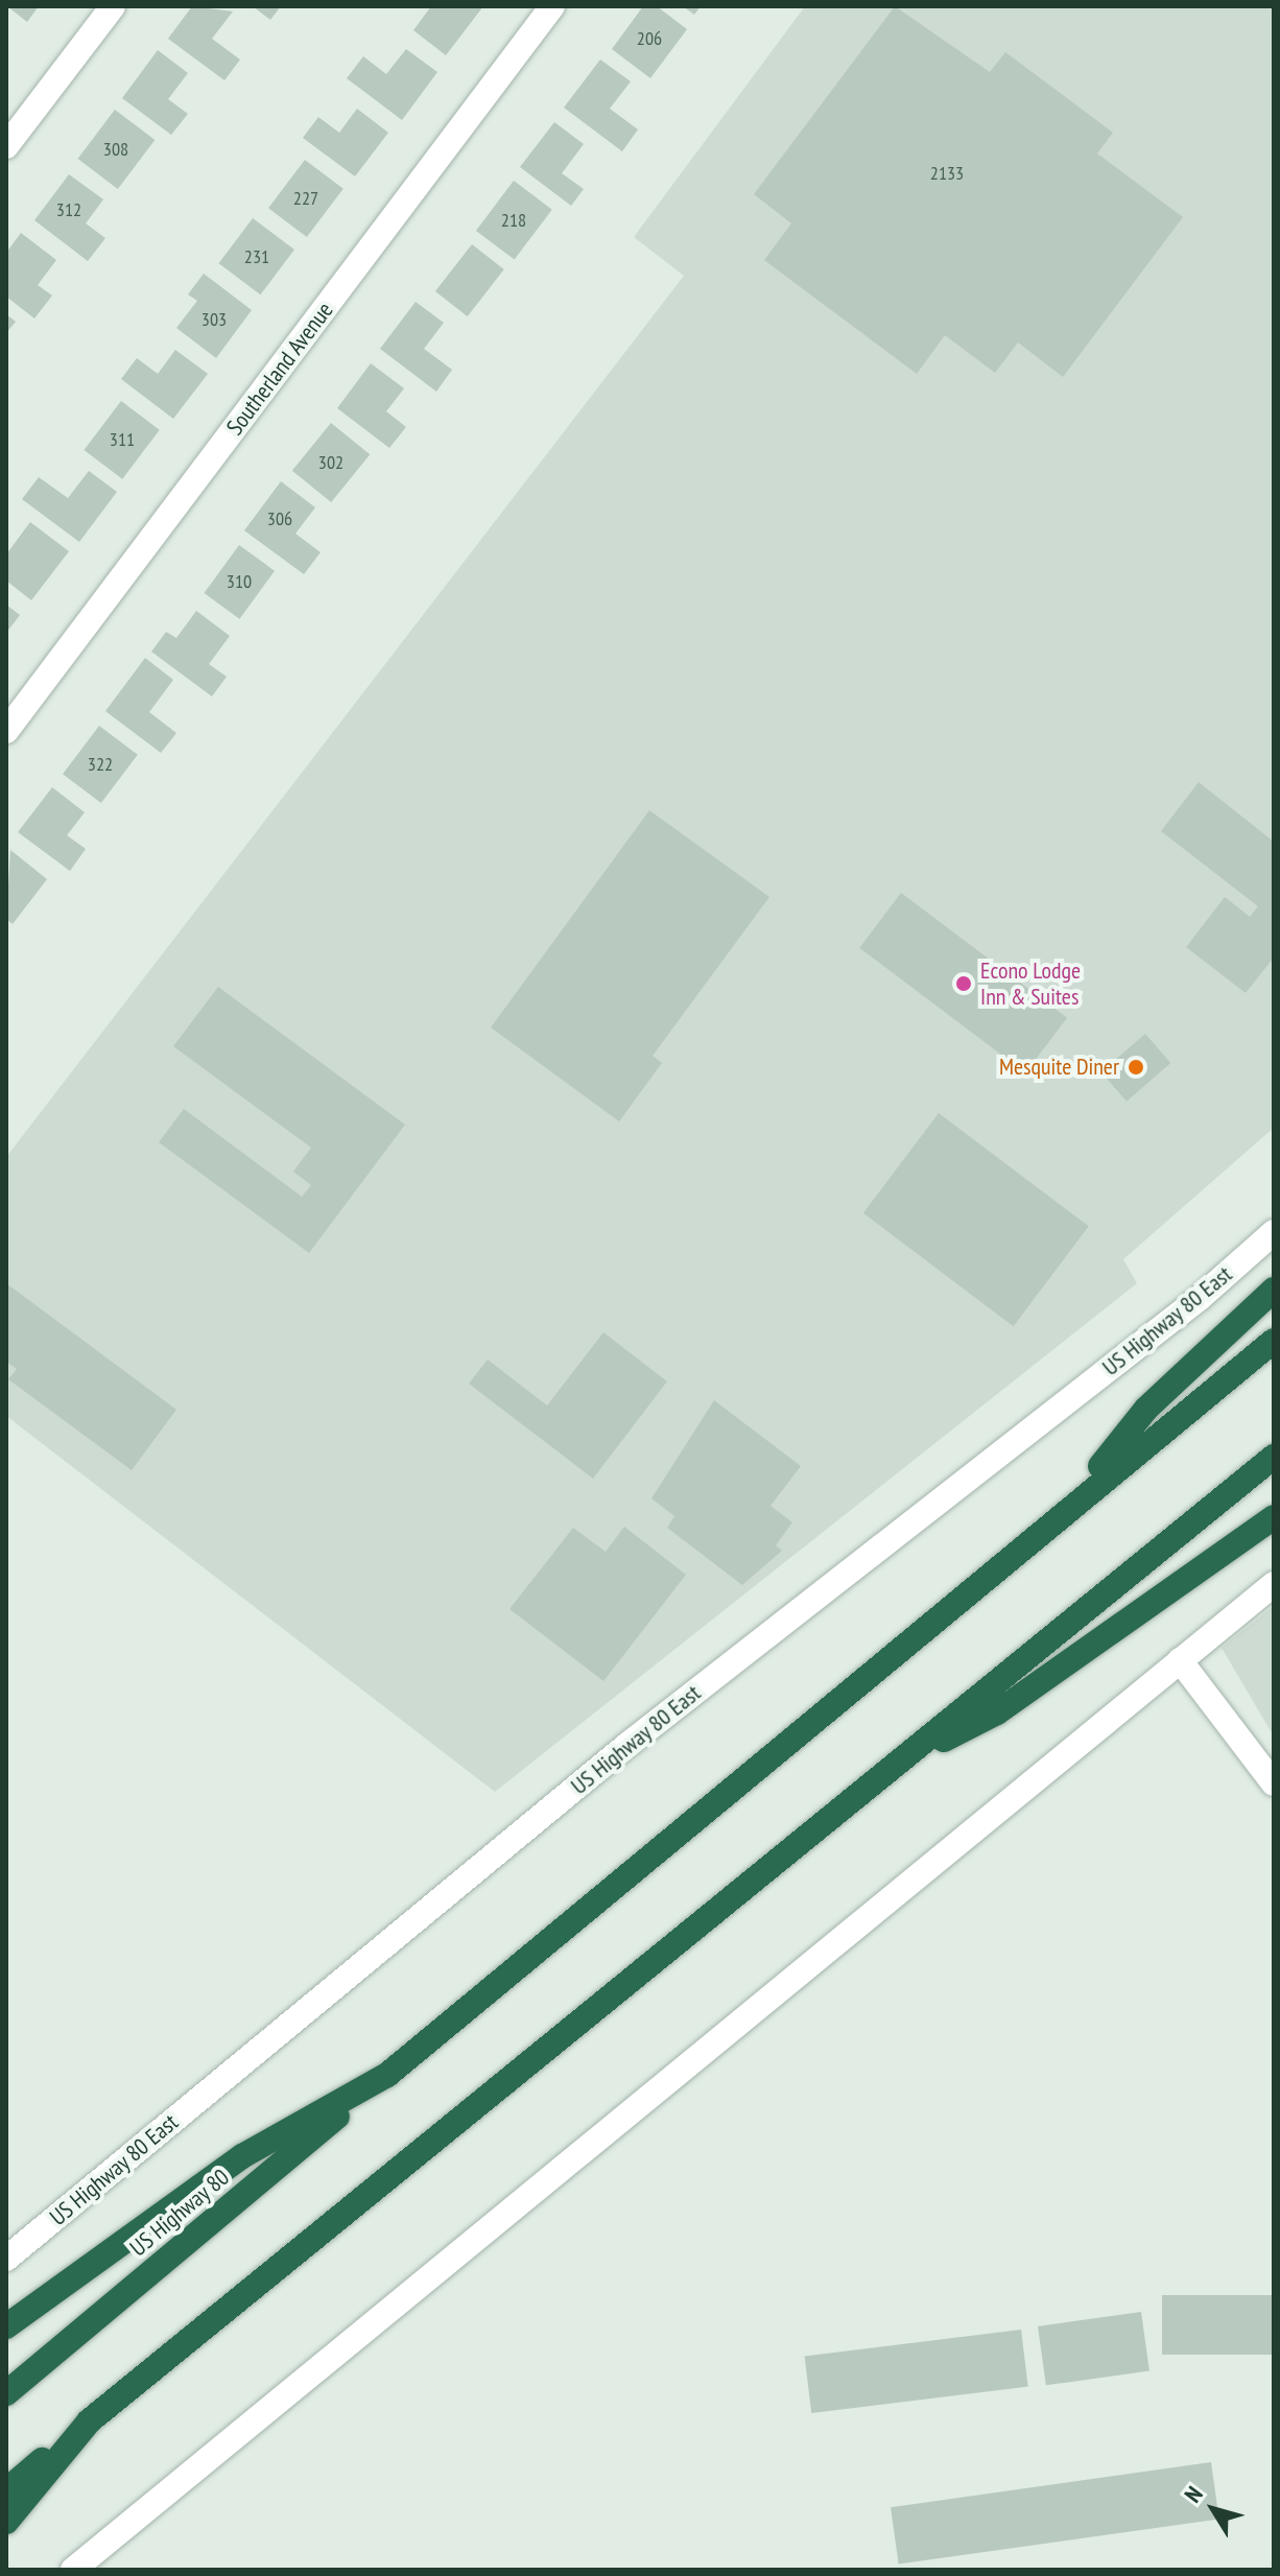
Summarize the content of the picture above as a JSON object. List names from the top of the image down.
{
  "streets": {
    "highway": ["US Highway 80"],
    "main road": ["Southerland Avenue", "US Highway 80 East"]
  },
  "places": ["Econo Lodge Inn & Suites", "Mesquite Diner"],
  "house_numbers": [
    "206",
    "308",
    "2133",
    "227",
    "312",
    "218",
    "231",
    "303",
    "311",
    "302",
    "306",
    "310",
    "322"
  ],
  "north": "top left"
}
